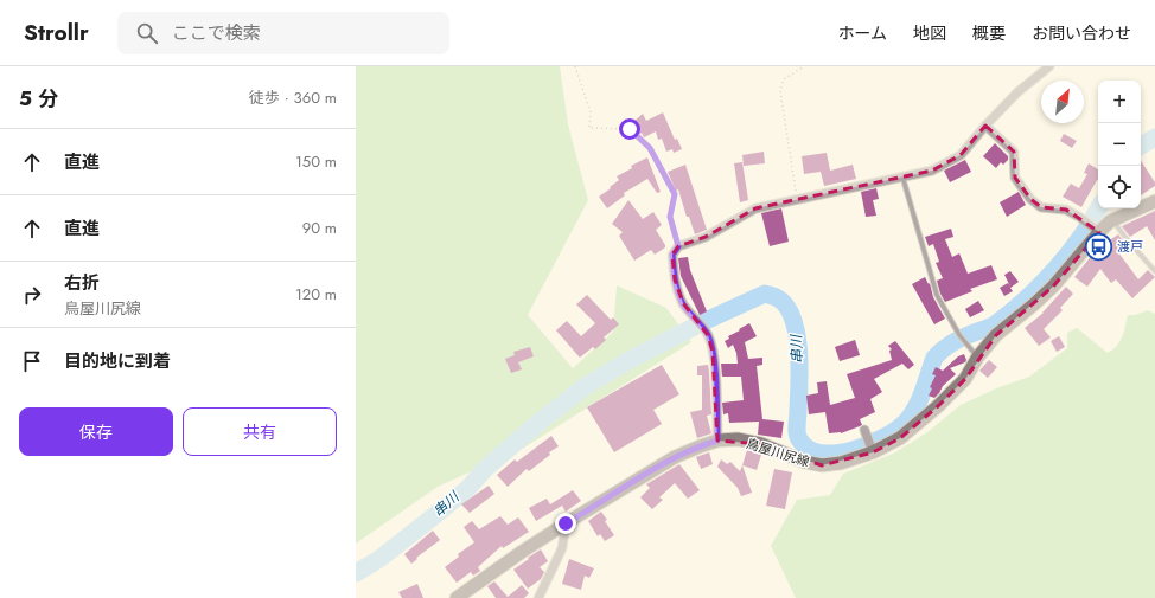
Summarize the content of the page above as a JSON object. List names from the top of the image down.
{
  "streets": {
    "main road": ["鳥屋川尻線"]
  },
  "water": ["串川"],
  "places": {
    "bus stop": ["渡戸"]
  },
  "north": "top right",
  "page": {
    "header": "Strollr",
    "search": "ここで検索",
    "nav": [
      "ホーム",
      "地図",
      "概要",
      "お問い合わせ"
    ],
    "heading": ["5 分", "徒歩 · 360 m"],
    "map_buttons": ["+", "−"],
    "list": [
      ["直進", "150 m"],
      ["直進", "90 m"],
      ["右折", "鳥屋川尻線", "120 m"],
      "目的地に到着"
    ],
    "buttons": ["保存", "共有"]
  }
}
